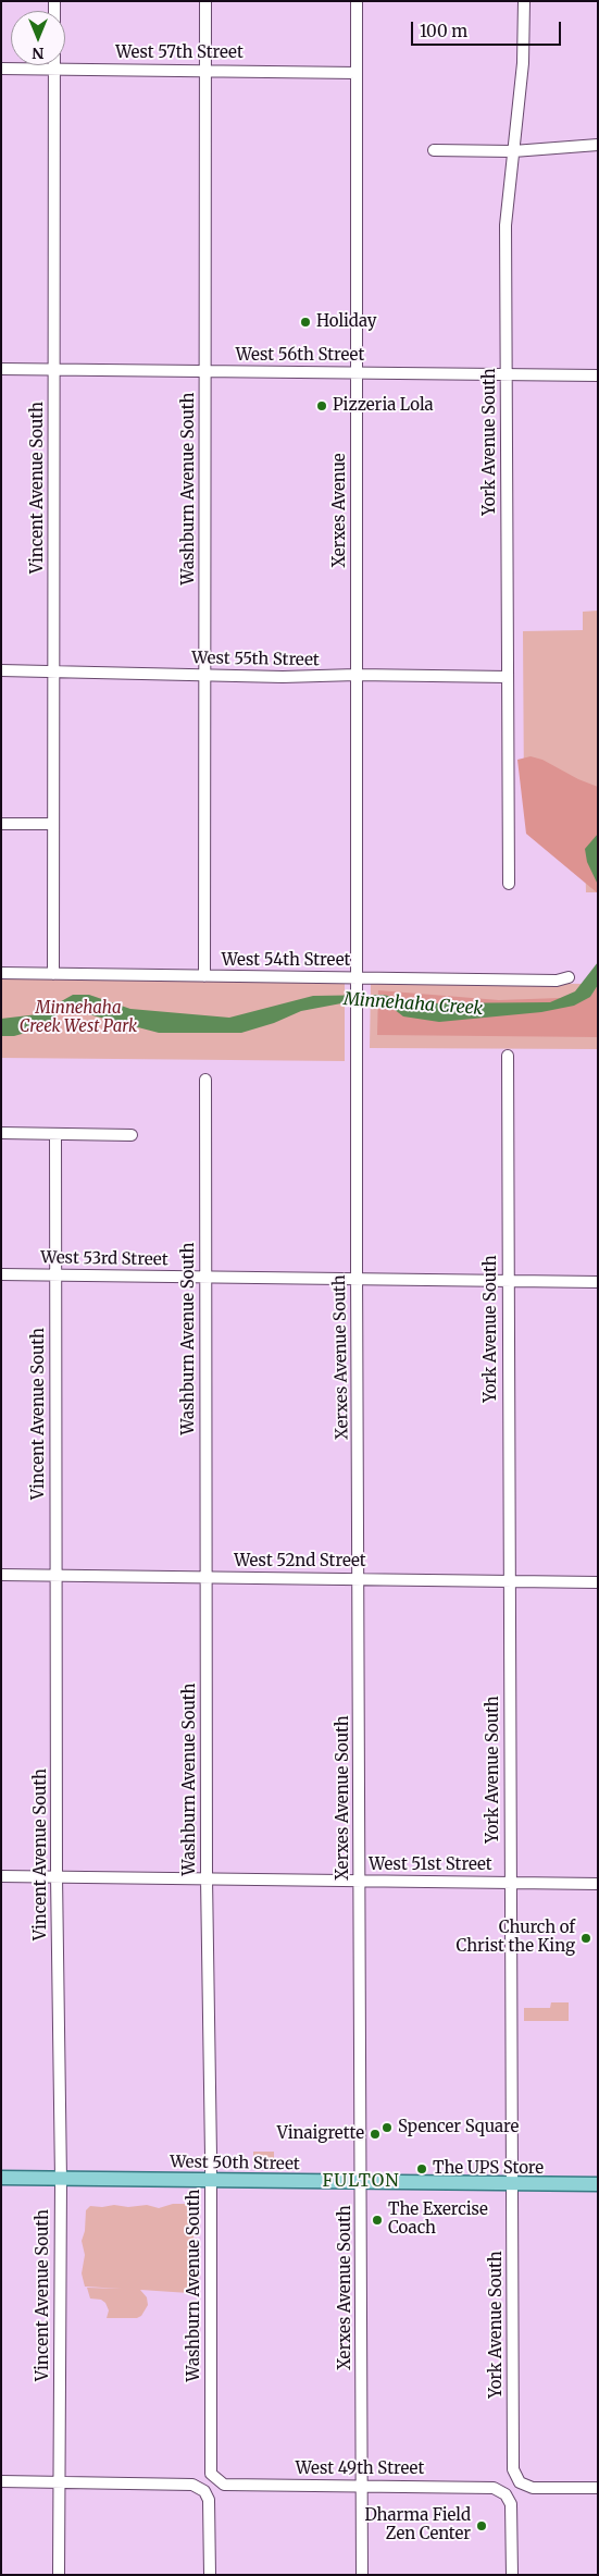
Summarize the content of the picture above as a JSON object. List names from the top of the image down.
{
  "streets": {
    "main road": ["West 50th Street"],
    "street": [
      "West 57th Street",
      "West 56th Street",
      "York Avenue South",
      "Vincent Avenue South",
      "Washburn Avenue South",
      "Xerxes Avenue",
      "West 55th Street",
      "West 54th Street",
      "West 53rd Street",
      "Xerxes Avenue South",
      "West 52nd Street",
      "West 51st Street",
      "West 49th Street"
    ]
  },
  "crossings": [
    ["West 57th Street", "Vincent Avenue South"],
    ["West 57th Street", "Washburn Avenue South"],
    ["West 57th Street", "Xerxes Avenue"],
    ["West 56th Street", "York Avenue South"],
    ["West 56th Street", "Vincent Avenue South"],
    ["West 56th Street", "Washburn Avenue South"],
    ["West 56th Street", "Xerxes Avenue"],
    ["York Avenue South", "West 55th Street"],
    ["York Avenue South", "West 53rd Street"],
    ["York Avenue South", "West 52nd Street"],
    ["York Avenue South", "West 51st Street"],
    ["York Avenue South", "West 50th Street"],
    ["Vincent Avenue South", "West 55th Street"],
    ["Vincent Avenue South", "West 54th Street"],
    ["Vincent Avenue South", "West 53rd Street"],
    ["Vincent Avenue South", "West 52nd Street"],
    ["Vincent Avenue South", "West 51st Street"],
    ["Vincent Avenue South", "West 50th Street"],
    ["Washburn Avenue South", "West 55th Street"],
    ["Washburn Avenue South", "West 54th Street"],
    ["Washburn Avenue South", "West 53rd Street"],
    ["Washburn Avenue South", "West 52nd Street"],
    ["Washburn Avenue South", "West 51st Street"],
    ["Washburn Avenue South", "West 50th Street"],
    ["Washburn Avenue South", "West 49th Street"],
    ["Xerxes Avenue", "West 55th Street"],
    ["Xerxes Avenue", "West 54th Street"],
    ["Xerxes Avenue", "Xerxes Avenue South"],
    ["West 53rd Street", "Xerxes Avenue South"],
    ["Xerxes Avenue South", "West 52nd Street"],
    ["Xerxes Avenue South", "West 51st Street"],
    ["Xerxes Avenue South", "West 50th Street"],
    ["Xerxes Avenue South", "West 49th Street"]
  ],
  "districts": ["FULTON"],
  "water": ["Minnehaha Creek"],
  "parks": ["Minnehaha Creek West Park"],
  "places": [
    "Holiday",
    "Pizzeria Lola",
    "Church of Christ the King",
    "Spencer Square",
    "Vinaigrette",
    "The UPS Store",
    "The Exercise Coach",
    "Dharma Field Zen Center"
  ],
  "scale_bar": "100 m",
  "north": "bottom"
}
